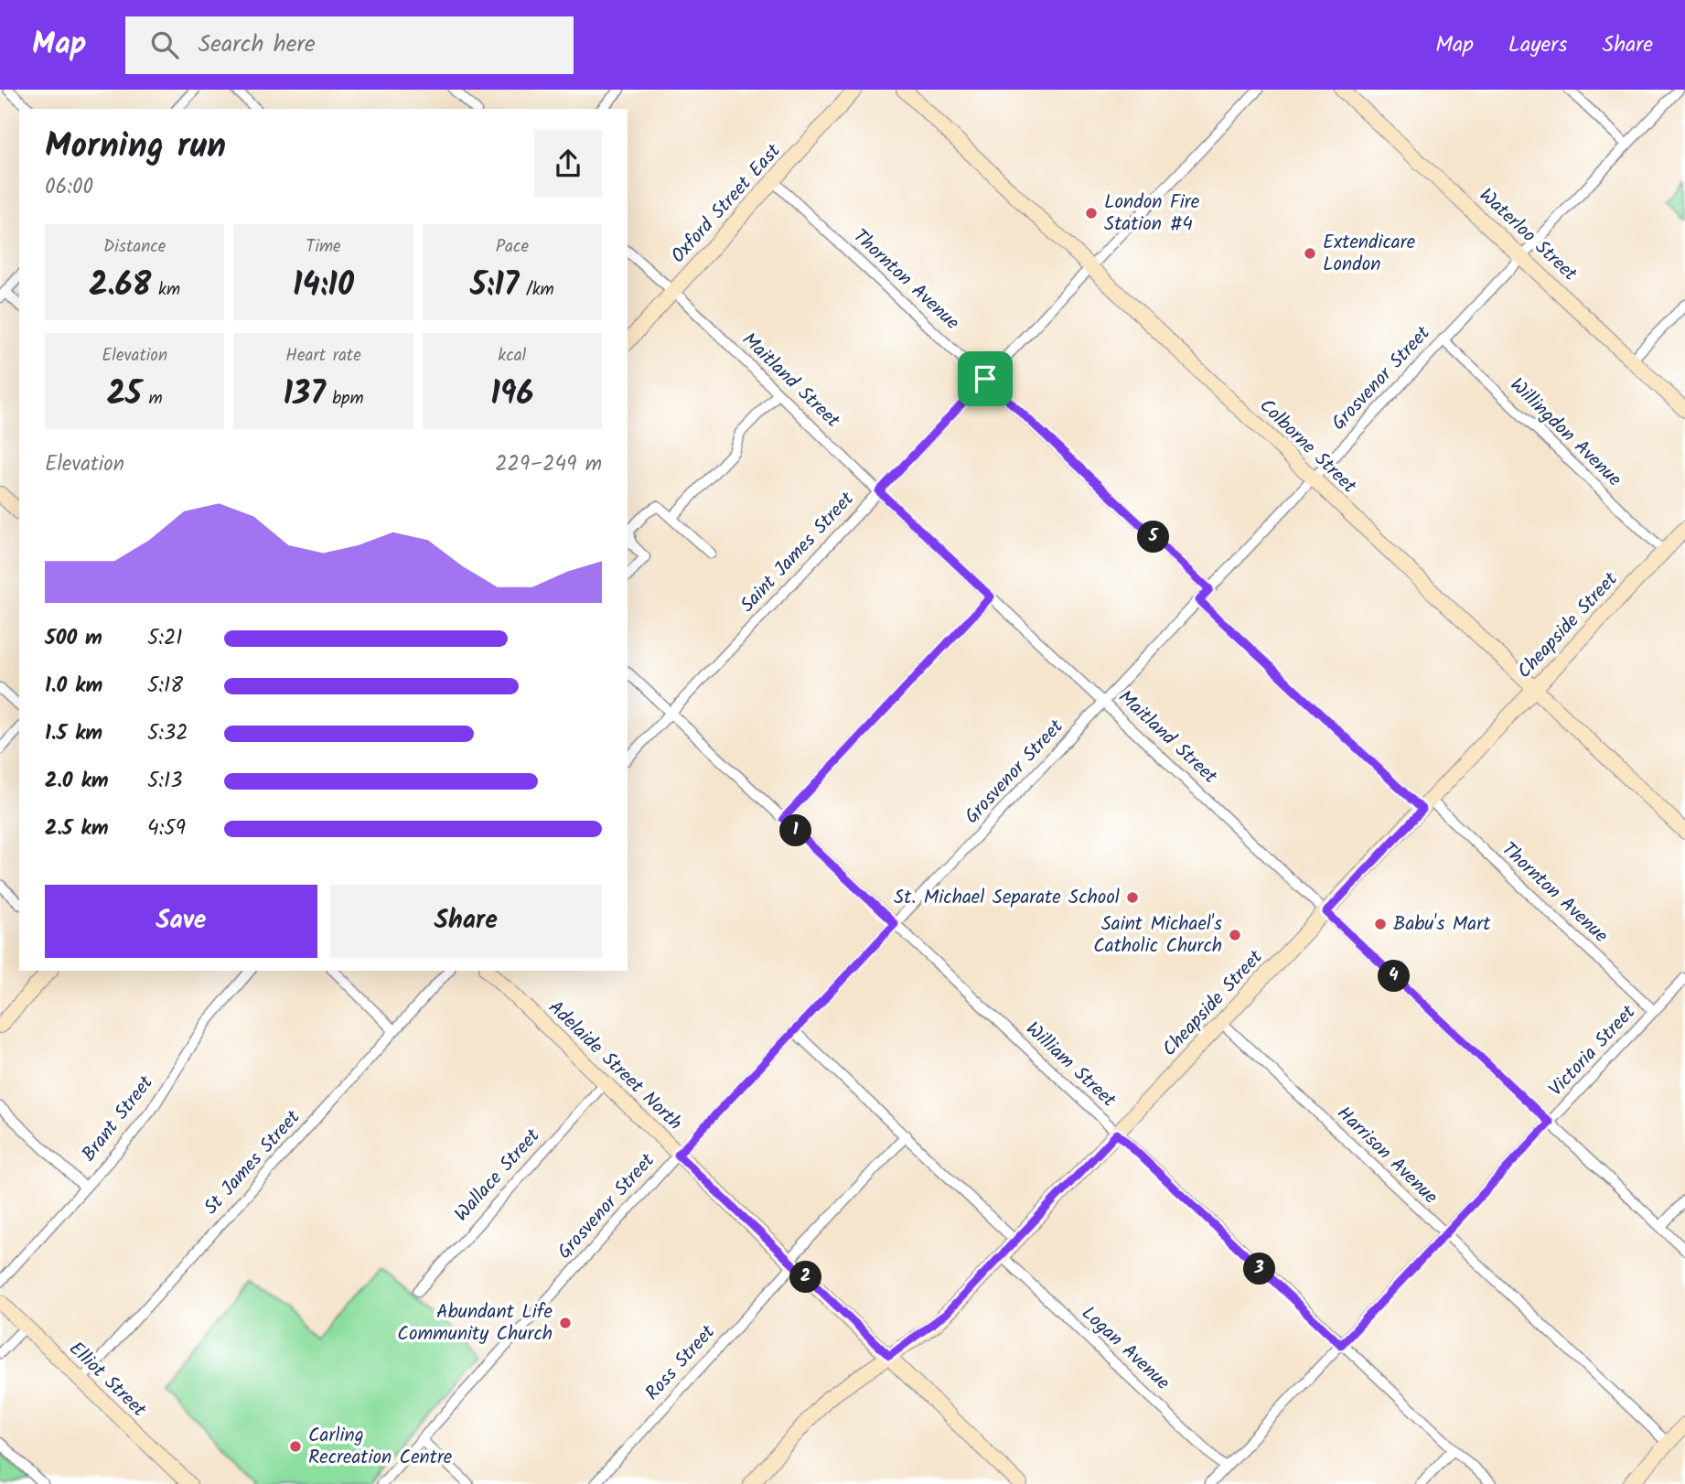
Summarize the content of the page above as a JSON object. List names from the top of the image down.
{
  "streets": {
    "street": [
      "Oxford Street East",
      "Waterloo Street",
      "Thornton Avenue",
      "Grosvenor Street",
      "Maitland Street",
      "Willingdon Avenue",
      "Colborne Street",
      "Saint James Street",
      "Cheapside Street",
      "Victoria Street",
      "William Street",
      "Adelaide Street North",
      "Brant Street",
      "Harrison Avenue",
      "St James Street",
      "Wallace Street",
      "Logan Avenue",
      "Ross Street",
      "Elliot Street"
    ]
  },
  "crossings": [
    ["Oxford Street East", "Thornton Avenue"],
    ["Oxford Street East", "Maitland Street"],
    ["Waterloo Street", "Grosvenor Street"],
    ["Thornton Avenue", "Grosvenor Street"],
    ["Thornton Avenue", "Saint James Street"],
    ["Thornton Avenue", "Cheapside Street"],
    ["Thornton Avenue", "Victoria Street"],
    ["Grosvenor Street", "Maitland Street"],
    ["Grosvenor Street", "Willingdon Avenue"],
    ["Grosvenor Street", "Colborne Street"],
    ["Grosvenor Street", "William Street"],
    ["Grosvenor Street", "Adelaide Street North"],
    ["Maitland Street", "Saint James Street"],
    ["Maitland Street", "Cheapside Street"],
    ["Maitland Street", "Victoria Street"],
    ["Willingdon Avenue", "Cheapside Street"],
    ["Colborne Street", "Saint James Street"],
    ["Colborne Street", "Cheapside Street"],
    ["Saint James Street", "William Street"],
    ["Cheapside Street", "William Street"],
    ["Cheapside Street", "Adelaide Street North"],
    ["Cheapside Street", "Harrison Avenue"],
    ["Cheapside Street", "Logan Avenue"],
    ["Victoria Street", "William Street"],
    ["Victoria Street", "Harrison Avenue"],
    ["Victoria Street", "Logan Avenue"],
    ["Adelaide Street North", "Wallace Street"],
    ["Adelaide Street North", "Ross Street"],
    ["St James Street", "Elliot Street"]
  ],
  "places": [
    "London Fire Station #4",
    "Extendicare London",
    "St. Michael Separate School",
    "Babu's Mart",
    "Saint Michael's Catholic Church",
    "Abundant Life Community Church",
    "Carling Recreation Centre"
  ],
  "page": {
    "header": "Map",
    "search": "Search here",
    "nav": ["Map", "Layers", "Share"],
    "heading": ["Morning run", "06:00"],
    "stats": [
      ["Distance", "2.68 km"],
      ["Time", "14:10"],
      ["Pace", "5:17 /km"],
      ["Elevation", "25 m"],
      ["Heart rate", "137 bpm"],
      ["kcal", "196"]
    ],
    "chart": ["Elevation", "229–249 m"],
    "pins": [
      "5",
      "1",
      "4",
      "3",
      "2"
    ],
    "list": [
      {
        "name": "500 m",
        "note": "5:21"
      },
      {
        "name": "1.0 km",
        "note": "5:18"
      },
      {
        "name": "1.5 km",
        "note": "5:32"
      },
      {
        "name": "2.0 km",
        "note": "5:13"
      },
      {
        "name": "2.5 km",
        "note": "4:59"
      }
    ],
    "buttons": ["Save", "Share"]
  }
}
